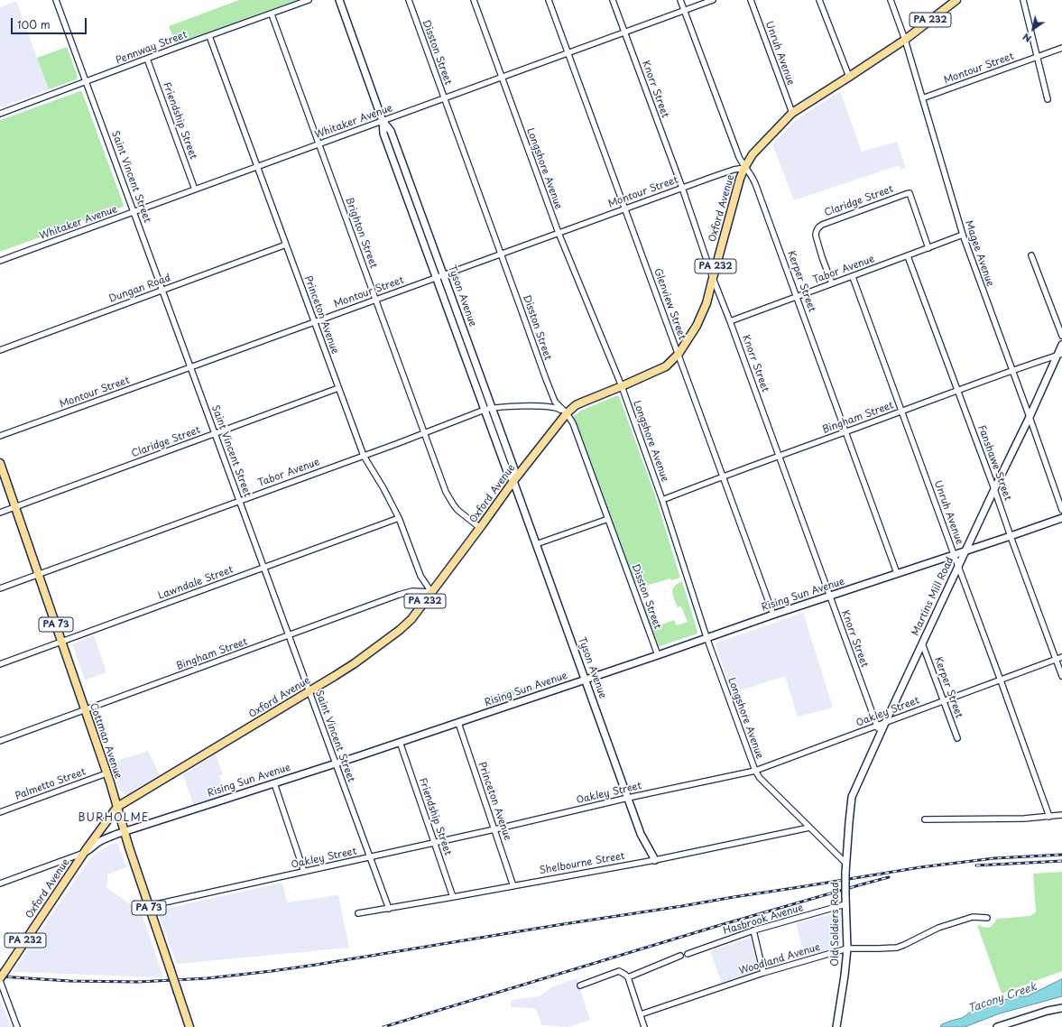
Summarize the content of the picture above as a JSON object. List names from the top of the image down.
{
  "streets": {
    "main road": [
      "PA 232",
      "Oxford Avenue",
      "PA 73",
      "Cottman Avenue"
    ],
    "street": [
      "Pennway Street",
      "Disston Street",
      "Unruh Avenue",
      "Montour Street",
      "Knorr Street",
      "Friendship Street",
      "Whitaker Avenue",
      "Longshore Avenue",
      "Saint Vincent Street",
      "Claridge Street",
      "Brighton Street",
      "Magee Avenue",
      "Tabor Avenue",
      "Kerper Street",
      "Dungan Road",
      "Tyson Avenue",
      "Glenview Street",
      "Princeton Avenue",
      "Bingham Street",
      "Fanshawe Street",
      "Lawndale Street",
      "Rising Sun Avenue",
      "Martins Mill Road",
      "Oakley Street",
      "Palmetto Street",
      "Shelbourne Street",
      "Hasbrook Avenue",
      "Old Soldiers Road",
      "Woodland Avenue"
    ]
  },
  "crossings": [
    ["Pennway Street", "Friendship Street"],
    ["Pennway Street", "Saint Vincent Street"],
    ["Pennway Street", "Brighton Street"],
    ["Pennway Street", "Princeton Avenue"],
    ["Disston Street", "Montour Street"],
    ["Disston Street", "Whitaker Avenue"],
    ["Disston Street", "Oxford Avenue"],
    ["Disston Street", "Tabor Avenue"],
    ["Disston Street", "Rising Sun Avenue"],
    ["Unruh Avenue", "Oxford Avenue"],
    ["Unruh Avenue", "Tabor Avenue"],
    ["Unruh Avenue", "Bingham Street"],
    ["Unruh Avenue", "Rising Sun Avenue"],
    ["Unruh Avenue", "Martins Mill Road"],
    ["Unruh Avenue", "Oakley Street"],
    ["Montour Street", "Knorr Street"],
    ["Montour Street", "Longshore Avenue"],
    ["Montour Street", "Saint Vincent Street"],
    ["Montour Street", "Oxford Avenue"],
    ["Montour Street", "Brighton Street"],
    ["Montour Street", "Magee Avenue"],
    ["Montour Street", "Kerper Street"],
    ["Montour Street", "Tyson Avenue"],
    ["Montour Street", "Glenview Street"],
    ["Montour Street", "Princeton Avenue"],
    ["Knorr Street", "Whitaker Avenue"],
    ["Knorr Street", "Oxford Avenue"],
    ["Knorr Street", "Tabor Avenue"],
    ["Knorr Street", "Bingham Street"],
    ["Knorr Street", "Rising Sun Avenue"],
    ["Knorr Street", "Martins Mill Road"],
    ["Knorr Street", "Oakley Street"],
    ["Friendship Street", "Whitaker Avenue"],
    ["Friendship Street", "Rising Sun Avenue"],
    ["Friendship Street", "Oakley Street"],
    ["Friendship Street", "Shelbourne Street"],
    ["Whitaker Avenue", "Longshore Avenue"],
    ["Whitaker Avenue", "Saint Vincent Street"],
    ["Whitaker Avenue", "Brighton Street"],
    ["Whitaker Avenue", "Kerper Street"],
    ["Whitaker Avenue", "Tyson Avenue"],
    ["Whitaker Avenue", "Glenview Street"],
    ["Whitaker Avenue", "Princeton Avenue"],
    ["Longshore Avenue", "Oxford Avenue"],
    ["Longshore Avenue", "Bingham Street"],
    ["Longshore Avenue", "Rising Sun Avenue"],
    ["Longshore Avenue", "Martins Mill Road"],
    ["Longshore Avenue", "Oakley Street"],
    ["Longshore Avenue", "Shelbourne Street"],
    ["Longshore Avenue", "Old Soldiers Road"],
    ["Saint Vincent Street", "Claridge Street"],
    ["Saint Vincent Street", "Oxford Avenue"],
    ["Saint Vincent Street", "Tabor Avenue"],
    ["Saint Vincent Street", "Dungan Road"],
    ["Saint Vincent Street", "Bingham Street"],
    ["Saint Vincent Street", "Lawndale Street"],
    ["Saint Vincent Street", "Rising Sun Avenue"],
    ["Saint Vincent Street", "Oakley Street"],
    ["Saint Vincent Street", "Shelbourne Street"],
    ["Claridge Street", "Tabor Avenue"],
    ["Claridge Street", "Princeton Avenue"],
    ["Claridge Street", "Cottman Avenue"],
    ["Oxford Avenue", "Brighton Street"],
    ["Oxford Avenue", "Magee Avenue"],
    ["Oxford Avenue", "Tabor Avenue"],
    ["Oxford Avenue", "Kerper Street"],
    ["Oxford Avenue", "Tyson Avenue"],
    ["Oxford Avenue", "Glenview Street"],
    ["Oxford Avenue", "Princeton Avenue"],
    ["Oxford Avenue", "Bingham Street"],
    ["Oxford Avenue", "Rising Sun Avenue"],
    ["Oxford Avenue", "Cottman Avenue"],
    ["Brighton Street", "Tabor Avenue"],
    ["Magee Avenue", "Tabor Avenue"],
    ["Magee Avenue", "Bingham Street"],
    ["Magee Avenue", "Martins Mill Road"],
    ["Tabor Avenue", "Kerper Street"],
    ["Tabor Avenue", "Tyson Avenue"],
    ["Tabor Avenue", "Princeton Avenue"],
    ["Tabor Avenue", "Fanshawe Street"],
    ["Tabor Avenue", "Cottman Avenue"],
    ["Kerper Street", "Bingham Street"],
    ["Kerper Street", "Rising Sun Avenue"],
    ["Kerper Street", "Martins Mill Road"],
    ["Kerper Street", "Oakley Street"],
    ["Dungan Road", "Princeton Avenue"],
    ["Tyson Avenue", "Rising Sun Avenue"],
    ["Tyson Avenue", "Oakley Street"],
    ["Tyson Avenue", "Shelbourne Street"],
    ["Glenview Street", "Bingham Street"],
    ["Glenview Street", "Rising Sun Avenue"],
    ["Princeton Avenue", "Bingham Street"],
    ["Princeton Avenue", "Lawndale Street"],
    ["Princeton Avenue", "Rising Sun Avenue"],
    ["Princeton Avenue", "Oakley Street"],
    ["Princeton Avenue", "Shelbourne Street"],
    ["Bingham Street", "Fanshawe Street"],
    ["Bingham Street", "Martins Mill Road"],
    ["Bingham Street", "Cottman Avenue"],
    ["Fanshawe Street", "Rising Sun Avenue"],
    ["Fanshawe Street", "Martins Mill Road"],
    ["Fanshawe Street", "Oakley Street"],
    ["Lawndale Street", "Cottman Avenue"],
    ["Rising Sun Avenue", "Martins Mill Road"],
    ["Rising Sun Avenue", "Cottman Avenue"],
    ["Martins Mill Road", "Oakley Street"],
    ["Martins Mill Road", "Old Soldiers Road"],
    ["Oakley Street", "Cottman Avenue"],
    ["Cottman Avenue", "Palmetto Street"],
    ["Hasbrook Avenue", "Old Soldiers Road"],
    ["Old Soldiers Road", "Woodland Avenue"]
  ],
  "districts": ["BURHOLME"],
  "water": ["Tacony Creek"],
  "scale_bar": "100 m",
  "north": "bottom left"
}
